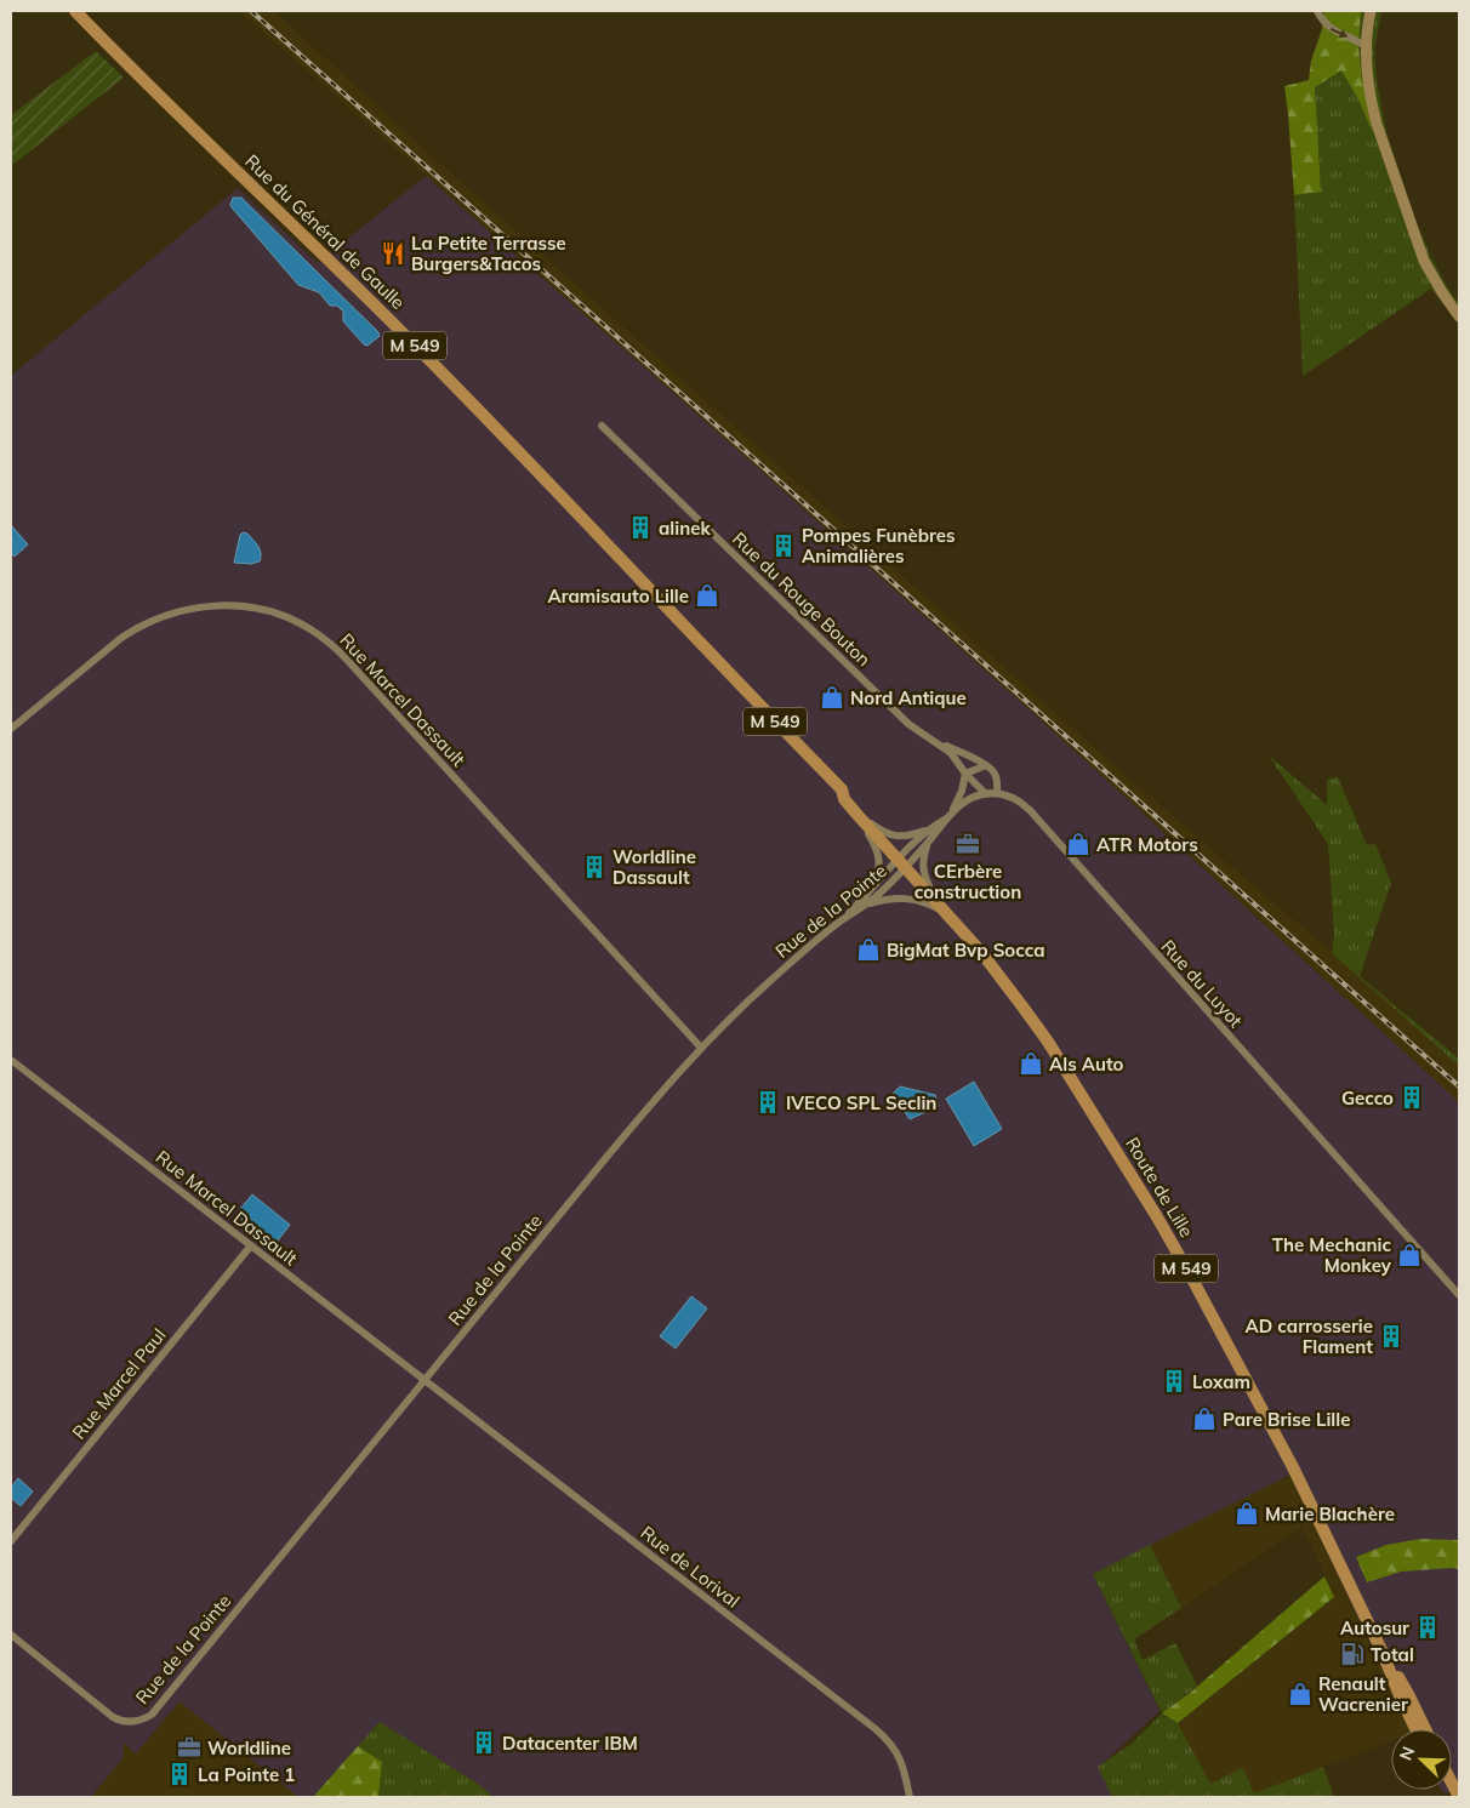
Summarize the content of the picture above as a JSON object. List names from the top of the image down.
{
  "streets": {
    "main road": ["Rue du Général de Gaulle", "M 549", "Route de Lille"],
    "street": [
      "Rue du Rouge Bouton",
      "Rue Marcel Dassault",
      "Rue de la Pointe",
      "Rue du Luyot",
      "Rue Marcel Paul",
      "Rue de Lorival"
    ]
  },
  "crossings": [
    ["Rue du Général de Gaulle", "Rue de la Pointe"],
    ["Rue du Général de Gaulle", "Rue du Luyot"],
    ["Rue du Général de Gaulle", "Route de Lille"],
    ["Rue du Rouge Bouton", "Rue du Luyot"],
    ["Rue Marcel Dassault", "Rue de la Pointe"],
    ["Rue Marcel Dassault", "Rue Marcel Paul"],
    ["Rue Marcel Dassault", "Rue de Lorival"],
    ["Rue de la Pointe", "Rue du Luyot"],
    ["Rue de la Pointe", "Route de Lille"],
    ["Rue de la Pointe", "Rue de Lorival"],
    ["Rue du Luyot", "Route de Lille"]
  ],
  "places": {
    "restaurant": ["La Petite Terrasse Burgers&Tacos"],
    "building": [
      "alinek",
      "Pompes Funèbres Animalières",
      "Worldline Dassault",
      "Gecco",
      "IVECO SPL Seclin",
      "AD carrosserie Flament",
      "Loxam",
      "Autosur",
      "Datacenter IBM",
      "La Pointe 1"
    ],
    "shop": [
      "Aramisauto Lille",
      "Nord Antique",
      "ATR Motors",
      "BigMat Bvp Socca",
      "Als Auto",
      "The Mechanic Monkey",
      "Pare Brise Lille",
      "Marie Blachère",
      "Renault Wacrenier"
    ],
    "office": ["CErbère construction", "Worldline"],
    "fuel station": ["Total"]
  },
  "north": "top left"
}
